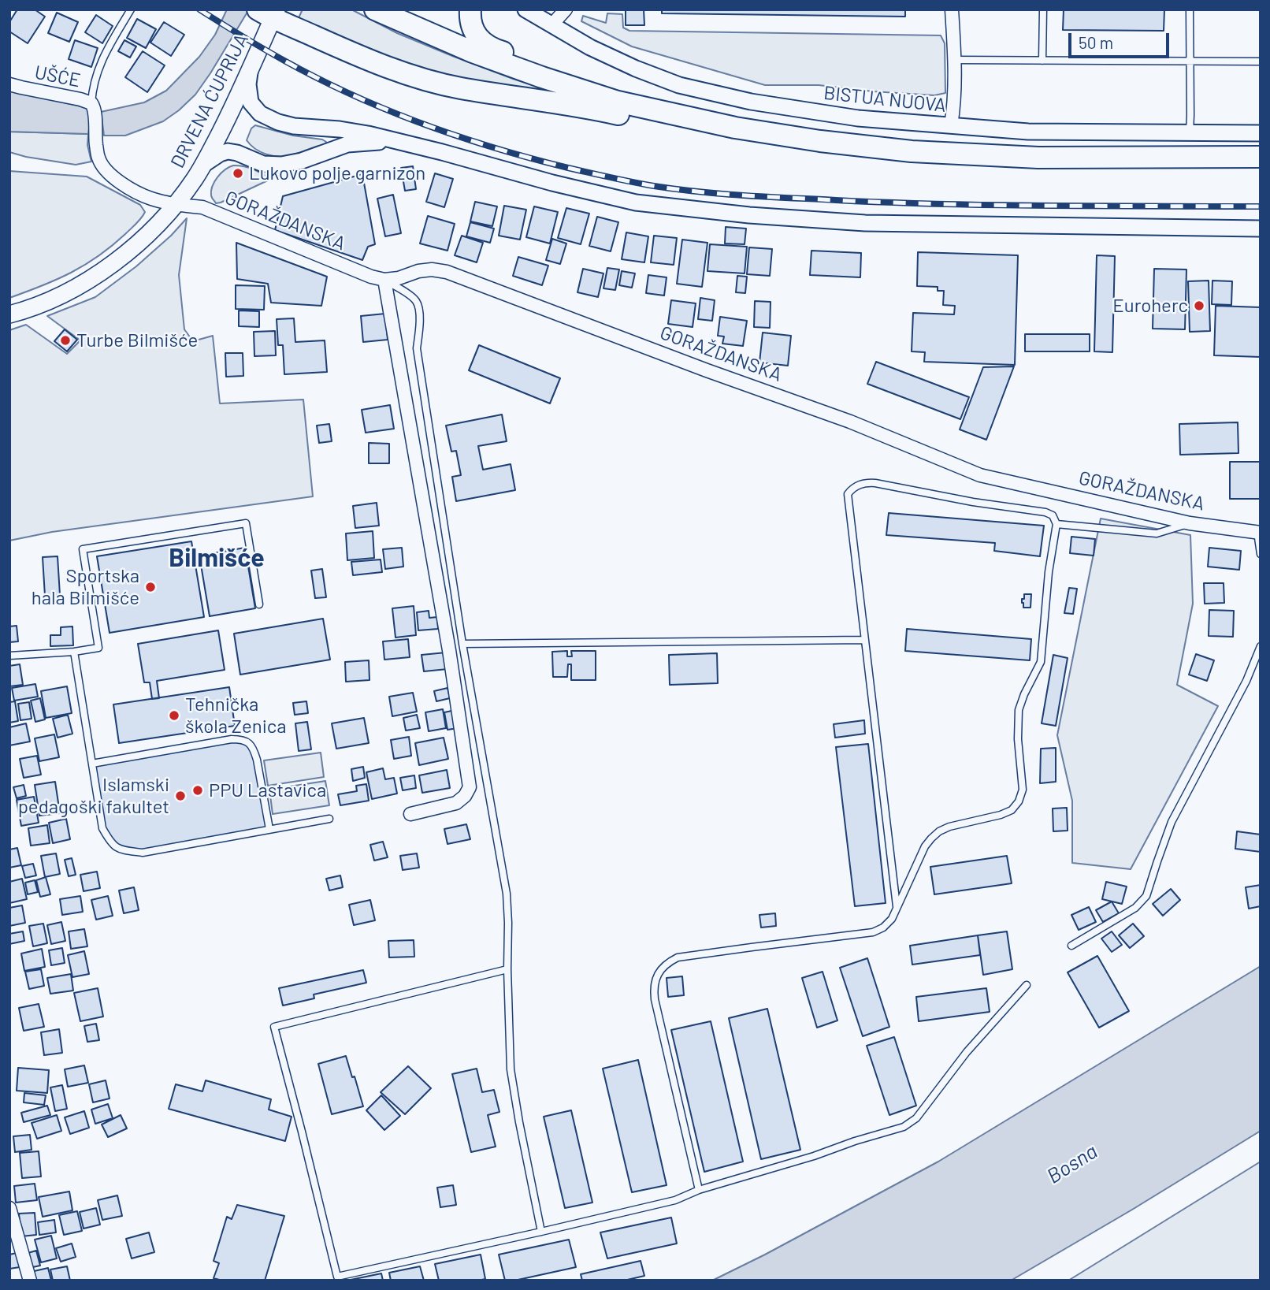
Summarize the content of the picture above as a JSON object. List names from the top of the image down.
{
  "streets": {
    "main road": ["DRVENA ĆUPRIJA"],
    "street": ["UŠĆE", "BISTUA NUOVA", "GORAŽDANSKA"]
  },
  "crossings": [
    ["UŠĆE", "GORAŽDANSKA"],
    ["DRVENA ĆUPRIJA", "GORAŽDANSKA"]
  ],
  "districts": ["Bilmišće"],
  "water": ["Bosna"],
  "places": [
    "Lukovo polje garnizon",
    "Euroherc",
    "Turbe Bilmišće",
    "Sportska hala Bilmišće",
    "Tehnička škola Zenica",
    "PPU Lastavica",
    "Islamski pedagoški fakultet"
  ],
  "scale_bar": "50 m"
}
